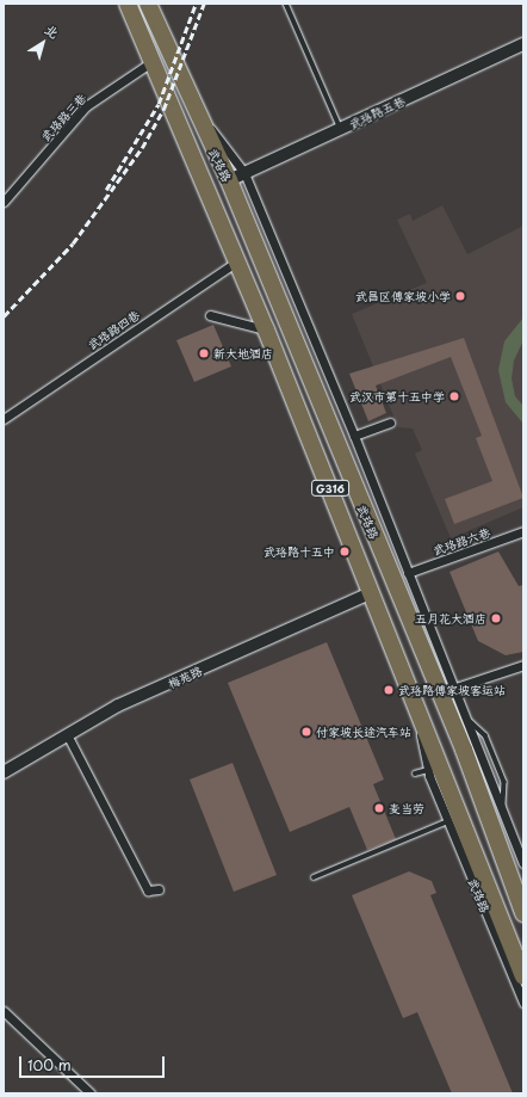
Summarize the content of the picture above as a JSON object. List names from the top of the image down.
{
  "streets": {
    "highway": ["武珞路", "G316"],
    "street": [
      "武珞路五巷",
      "武珞路三巷",
      "武珞路四巷",
      "武珞路六巷",
      "梅苑路"
    ]
  },
  "crossings": [
    ["武珞路五巷", "武珞路"],
    ["武珞路三巷", "武珞路"],
    ["武珞路", "武珞路四巷"],
    ["武珞路", "武珞路六巷"],
    ["武珞路", "梅苑路"]
  ],
  "places": [
    "武昌区傅家坡小学",
    "新大地酒店",
    "武汉市第十五中学",
    "武珞路十五中",
    "五月花大酒店",
    "武珞路傅家坡客运站",
    "付家坡长途汽车站",
    "麦当劳"
  ],
  "scale_bar": "100 m",
  "north": "top right"
}
